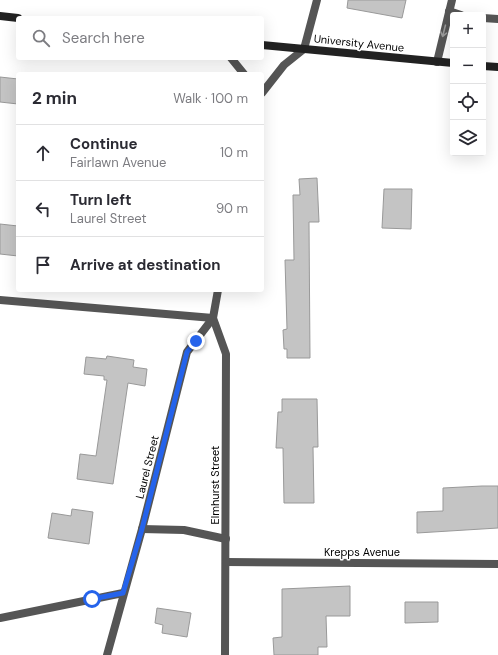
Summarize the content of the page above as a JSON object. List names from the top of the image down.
{
  "streets": {
    "street": [
      "University Avenue",
      "Laurel Street",
      "Elmhurst Street",
      "Krepps Avenue"
    ]
  },
  "crossings": [
    ["Laurel Street", "Elmhurst Street"],
    ["Elmhurst Street", "Krepps Avenue"]
  ],
  "page": {
    "map_buttons": ["+", "−"],
    "search": "Search here",
    "heading": ["2 min", "Walk · 100 m"],
    "list": [
      ["Continue", "Fairlawn Avenue", "10 m"],
      ["Turn left", "Laurel Street", "90 m"],
      "Arrive at destination"
    ]
  }
}
